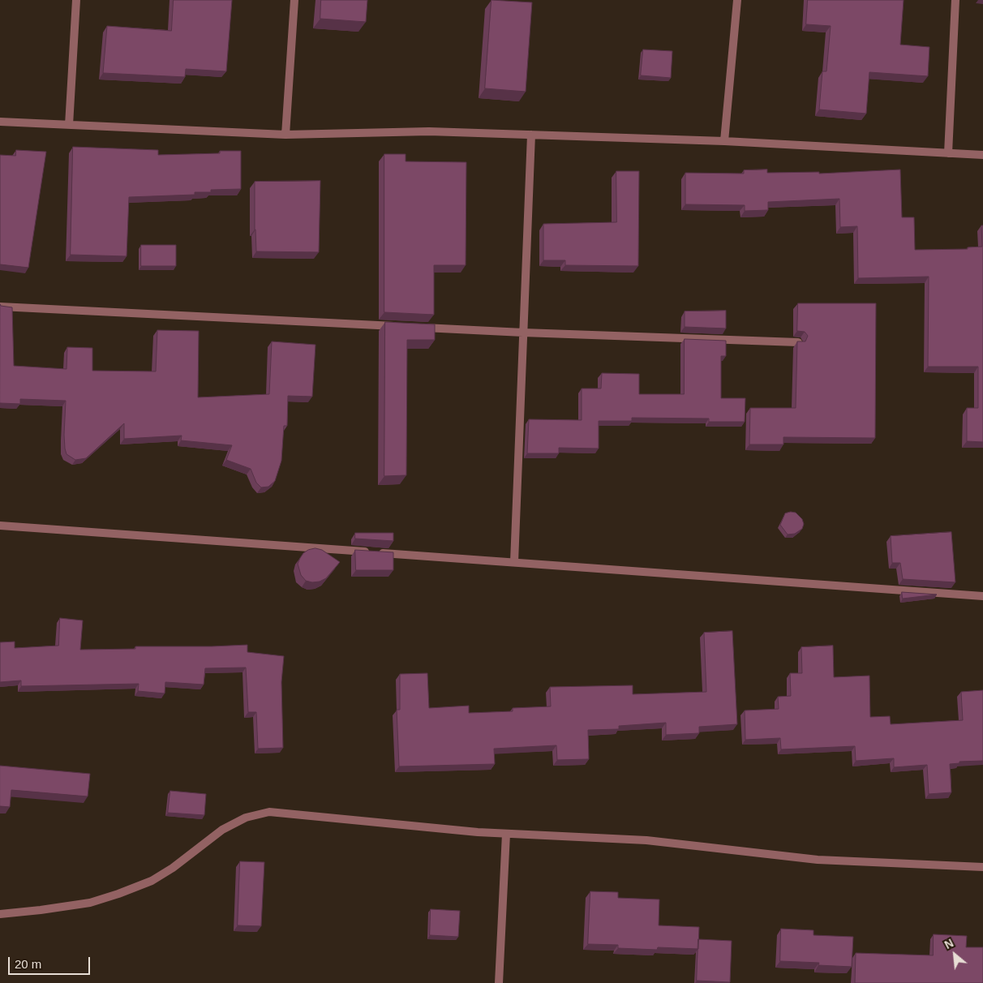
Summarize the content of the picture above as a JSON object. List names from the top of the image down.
{
  "scale_bar": "20 m",
  "north": "top left"
}
